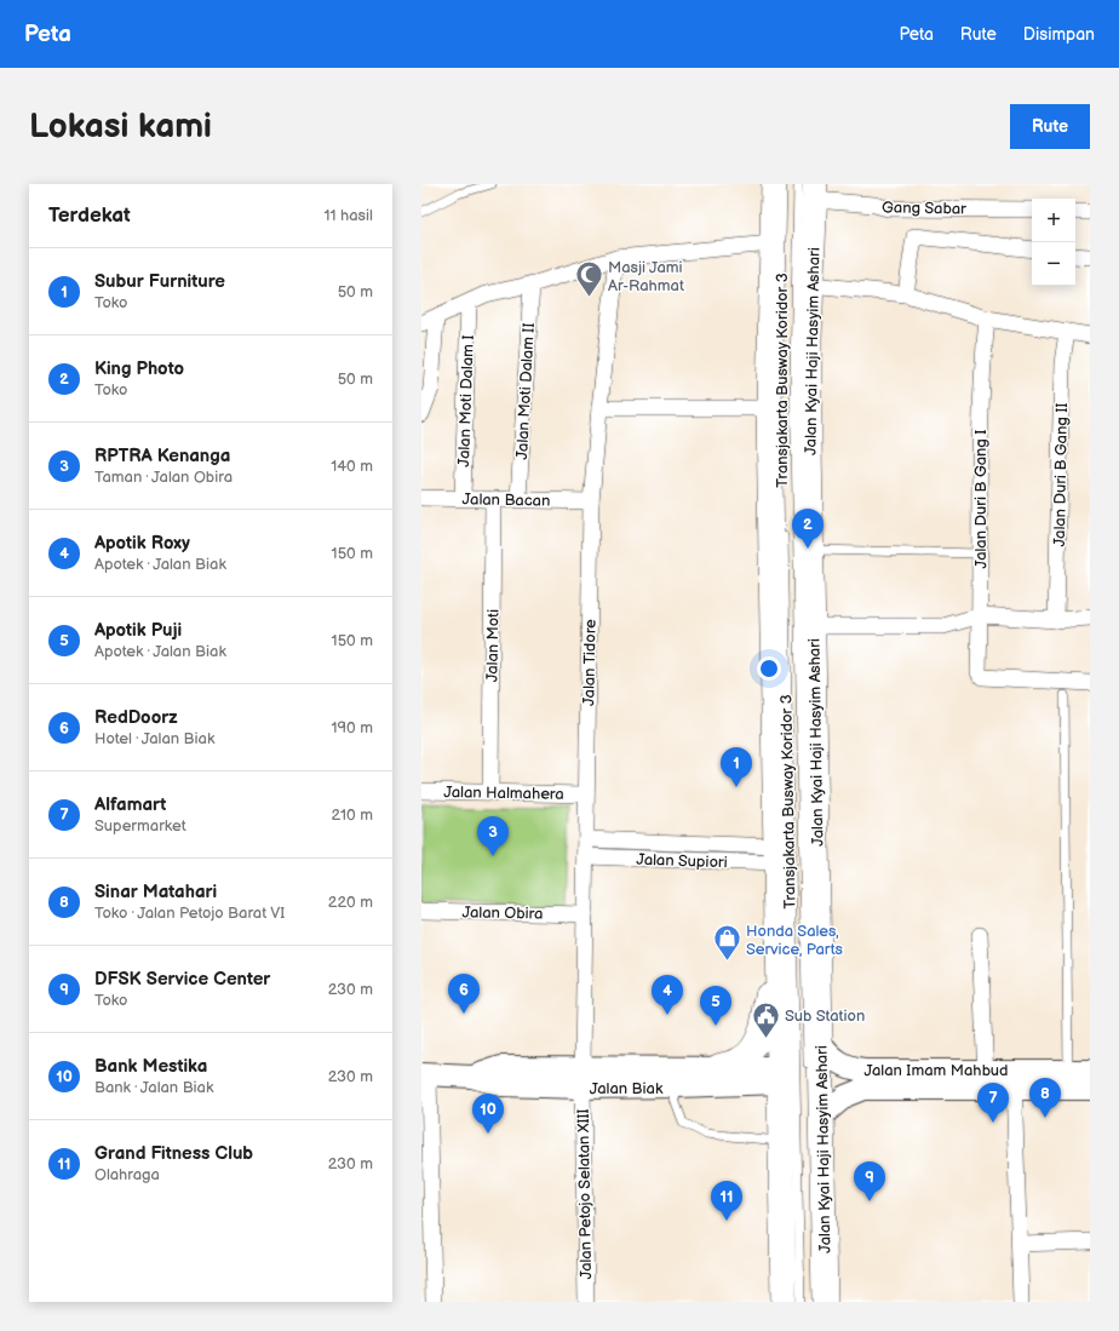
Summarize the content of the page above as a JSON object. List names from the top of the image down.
{
  "streets": {
    "main road": ["Jalan Kyai Haji Hasyim Ashari", "Jalan Imam Mahbud", "Jalan Biak"],
    "street": [
      "Gang Sabar",
      "Jalan Moti Dalam II",
      "Jalan Moti Dalam I",
      "Jalan Duri B Gang II",
      "Jalan Bacan",
      "Jalan Duri B Gang I",
      "Jalan Moti",
      "Jalan Tidore",
      "Jalan Halmahera",
      "Jalan Supiori",
      "Jalan Obira",
      "Jalan Petojo Selatan XIII"
    ],
    "lane": ["Transjakarta Busway Koridor 3"]
  },
  "crossings": [
    ["Gang Sabar", "Jalan Kyai Haji Hasyim Ashari"],
    ["Gang Sabar", "Transjakarta Busway Koridor 3"],
    ["Jalan Kyai Haji Hasyim Ashari", "Transjakarta Busway Koridor 3"],
    ["Jalan Kyai Haji Hasyim Ashari", "Jalan Imam Mahbud"],
    ["Jalan Moti Dalam II", "Jalan Bacan"],
    ["Jalan Moti Dalam I", "Jalan Bacan"],
    ["Jalan Bacan", "Jalan Moti"],
    ["Jalan Bacan", "Jalan Tidore"],
    ["Jalan Moti", "Jalan Halmahera"],
    ["Jalan Tidore", "Jalan Halmahera"],
    ["Jalan Tidore", "Jalan Supiori"],
    ["Jalan Tidore", "Jalan Obira"],
    ["Jalan Tidore", "Jalan Biak"],
    ["Jalan Tidore", "Jalan Petojo Selatan XIII"],
    ["Jalan Biak", "Jalan Petojo Selatan XIII"]
  ],
  "places": {
    "mosque": ["Masji Jami Ar-Rahmat"],
    "shop": ["Honda Sales, Service, Parts"],
    "public building": ["Sub Station"]
  },
  "page": {
    "header": "Peta",
    "nav": ["Peta", "Rute", "Disimpan"],
    "buttons": "Rute",
    "title": "Lokasi kami",
    "heading": ["Terdekat", "11 hasil"],
    "map_buttons": ["+", "−"],
    "list": [
      {
        "mark": "1",
        "name": "Subur Furniture",
        "note": "Toko",
        "value": "50 m"
      },
      {
        "mark": "2",
        "name": "King Photo",
        "note": "Toko",
        "value": "50 m"
      },
      {
        "mark": "3",
        "name": "RPTRA Kenanga",
        "note": "Taman · Jalan Obira",
        "value": "140 m"
      },
      {
        "mark": "4",
        "name": "Apotik Roxy",
        "note": "Apotek · Jalan Biak",
        "value": "150 m"
      },
      {
        "mark": "5",
        "name": "Apotik Puji",
        "note": "Apotek · Jalan Biak",
        "value": "150 m"
      },
      {
        "mark": "6",
        "name": "RedDoorz",
        "note": "Hotel · Jalan Biak",
        "value": "190 m"
      },
      {
        "mark": "7",
        "name": "Alfamart",
        "note": "Supermarket",
        "value": "210 m"
      },
      {
        "mark": "8",
        "name": "Sinar Matahari",
        "note": "Toko · Jalan Petojo Barat VI",
        "value": "220 m"
      },
      {
        "mark": "9",
        "name": "DFSK Service Center",
        "note": "Toko",
        "value": "230 m"
      },
      {
        "mark": "10",
        "name": "Bank Mestika",
        "note": "Bank · Jalan Biak",
        "value": "230 m"
      },
      {
        "mark": "11",
        "name": "Grand Fitness Club",
        "note": "Olahraga",
        "value": "230 m"
      }
    ],
    "pins": [
      "2",
      "1",
      "3",
      "6",
      "4",
      "5",
      "8",
      "7",
      "10",
      "9",
      "11"
    ]
  }
}
